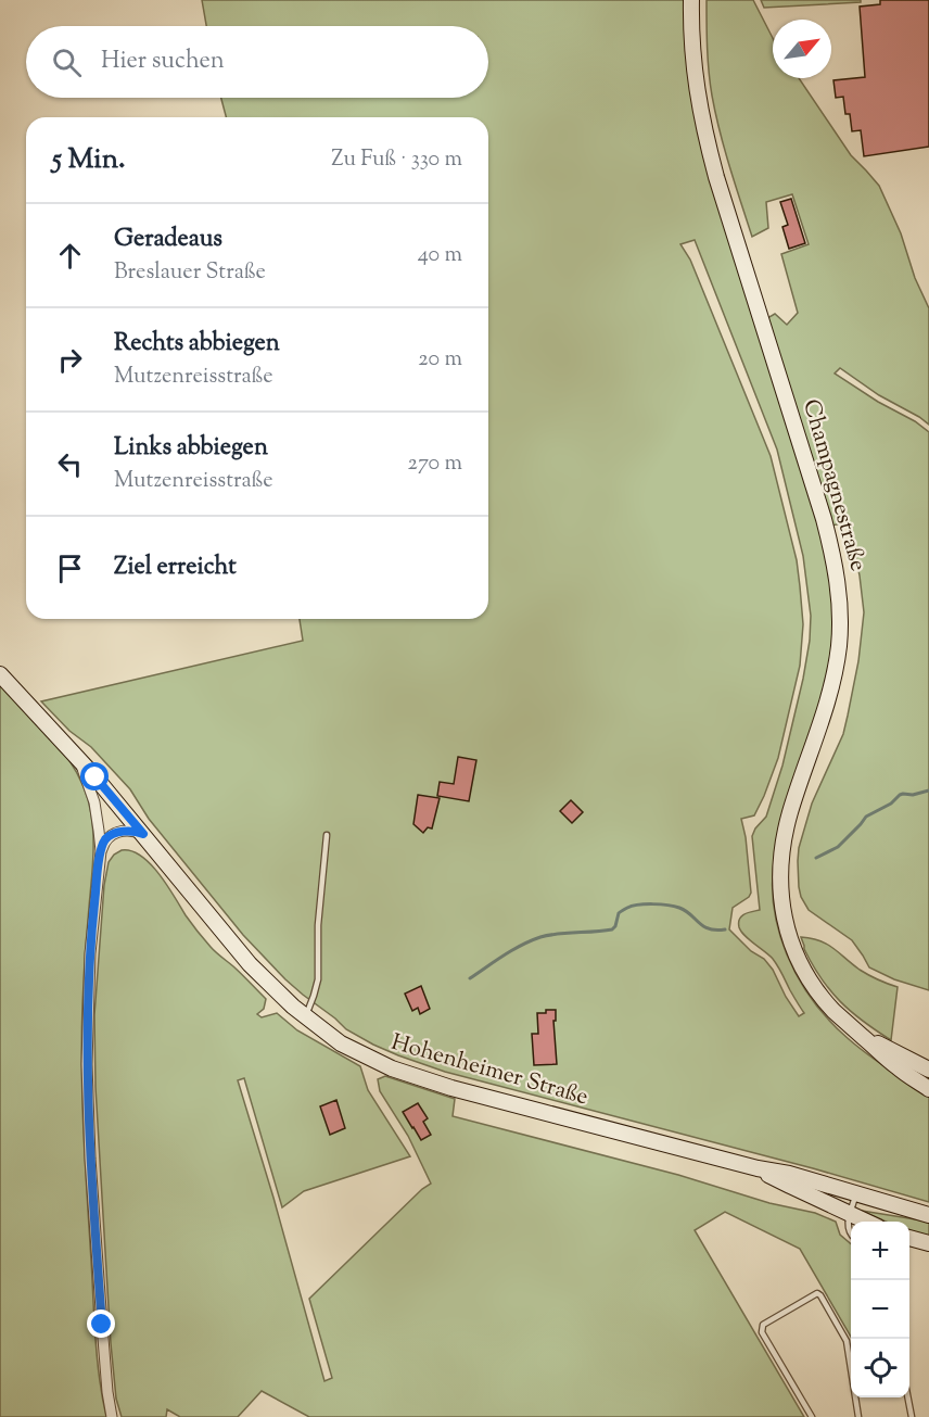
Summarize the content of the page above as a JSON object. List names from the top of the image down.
{
  "streets": {
    "main road": ["Champagnestraße", "Hohenheimer Straße"]
  },
  "north": "top right",
  "page": {
    "search": "Hier suchen",
    "heading": ["5 Min.", "Zu Fuß · 330 m"],
    "list": [
      ["Geradeaus", "Breslauer Straße", "40 m"],
      ["Rechts abbiegen", "Mutzenreisstraße", "20 m"],
      ["Links abbiegen", "Mutzenreisstraße", "270 m"],
      "Ziel erreicht"
    ],
    "map_buttons": ["+", "−"]
  }
}
